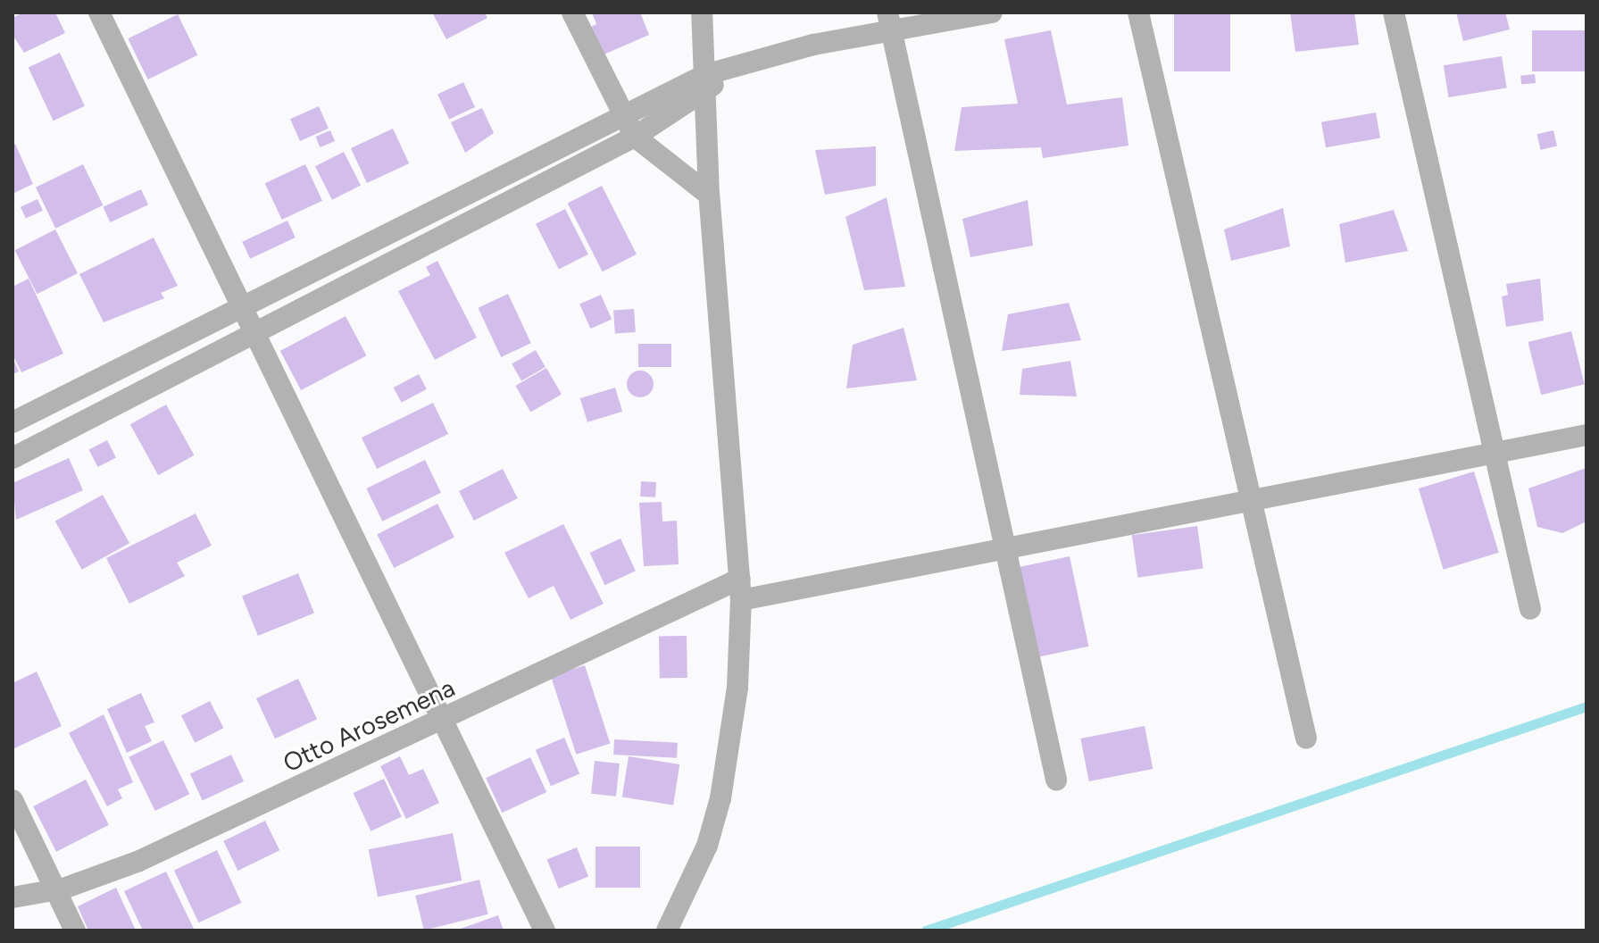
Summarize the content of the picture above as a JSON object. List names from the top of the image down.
{
  "streets": {
    "street": ["Otto Arosemena"]
  }
}
